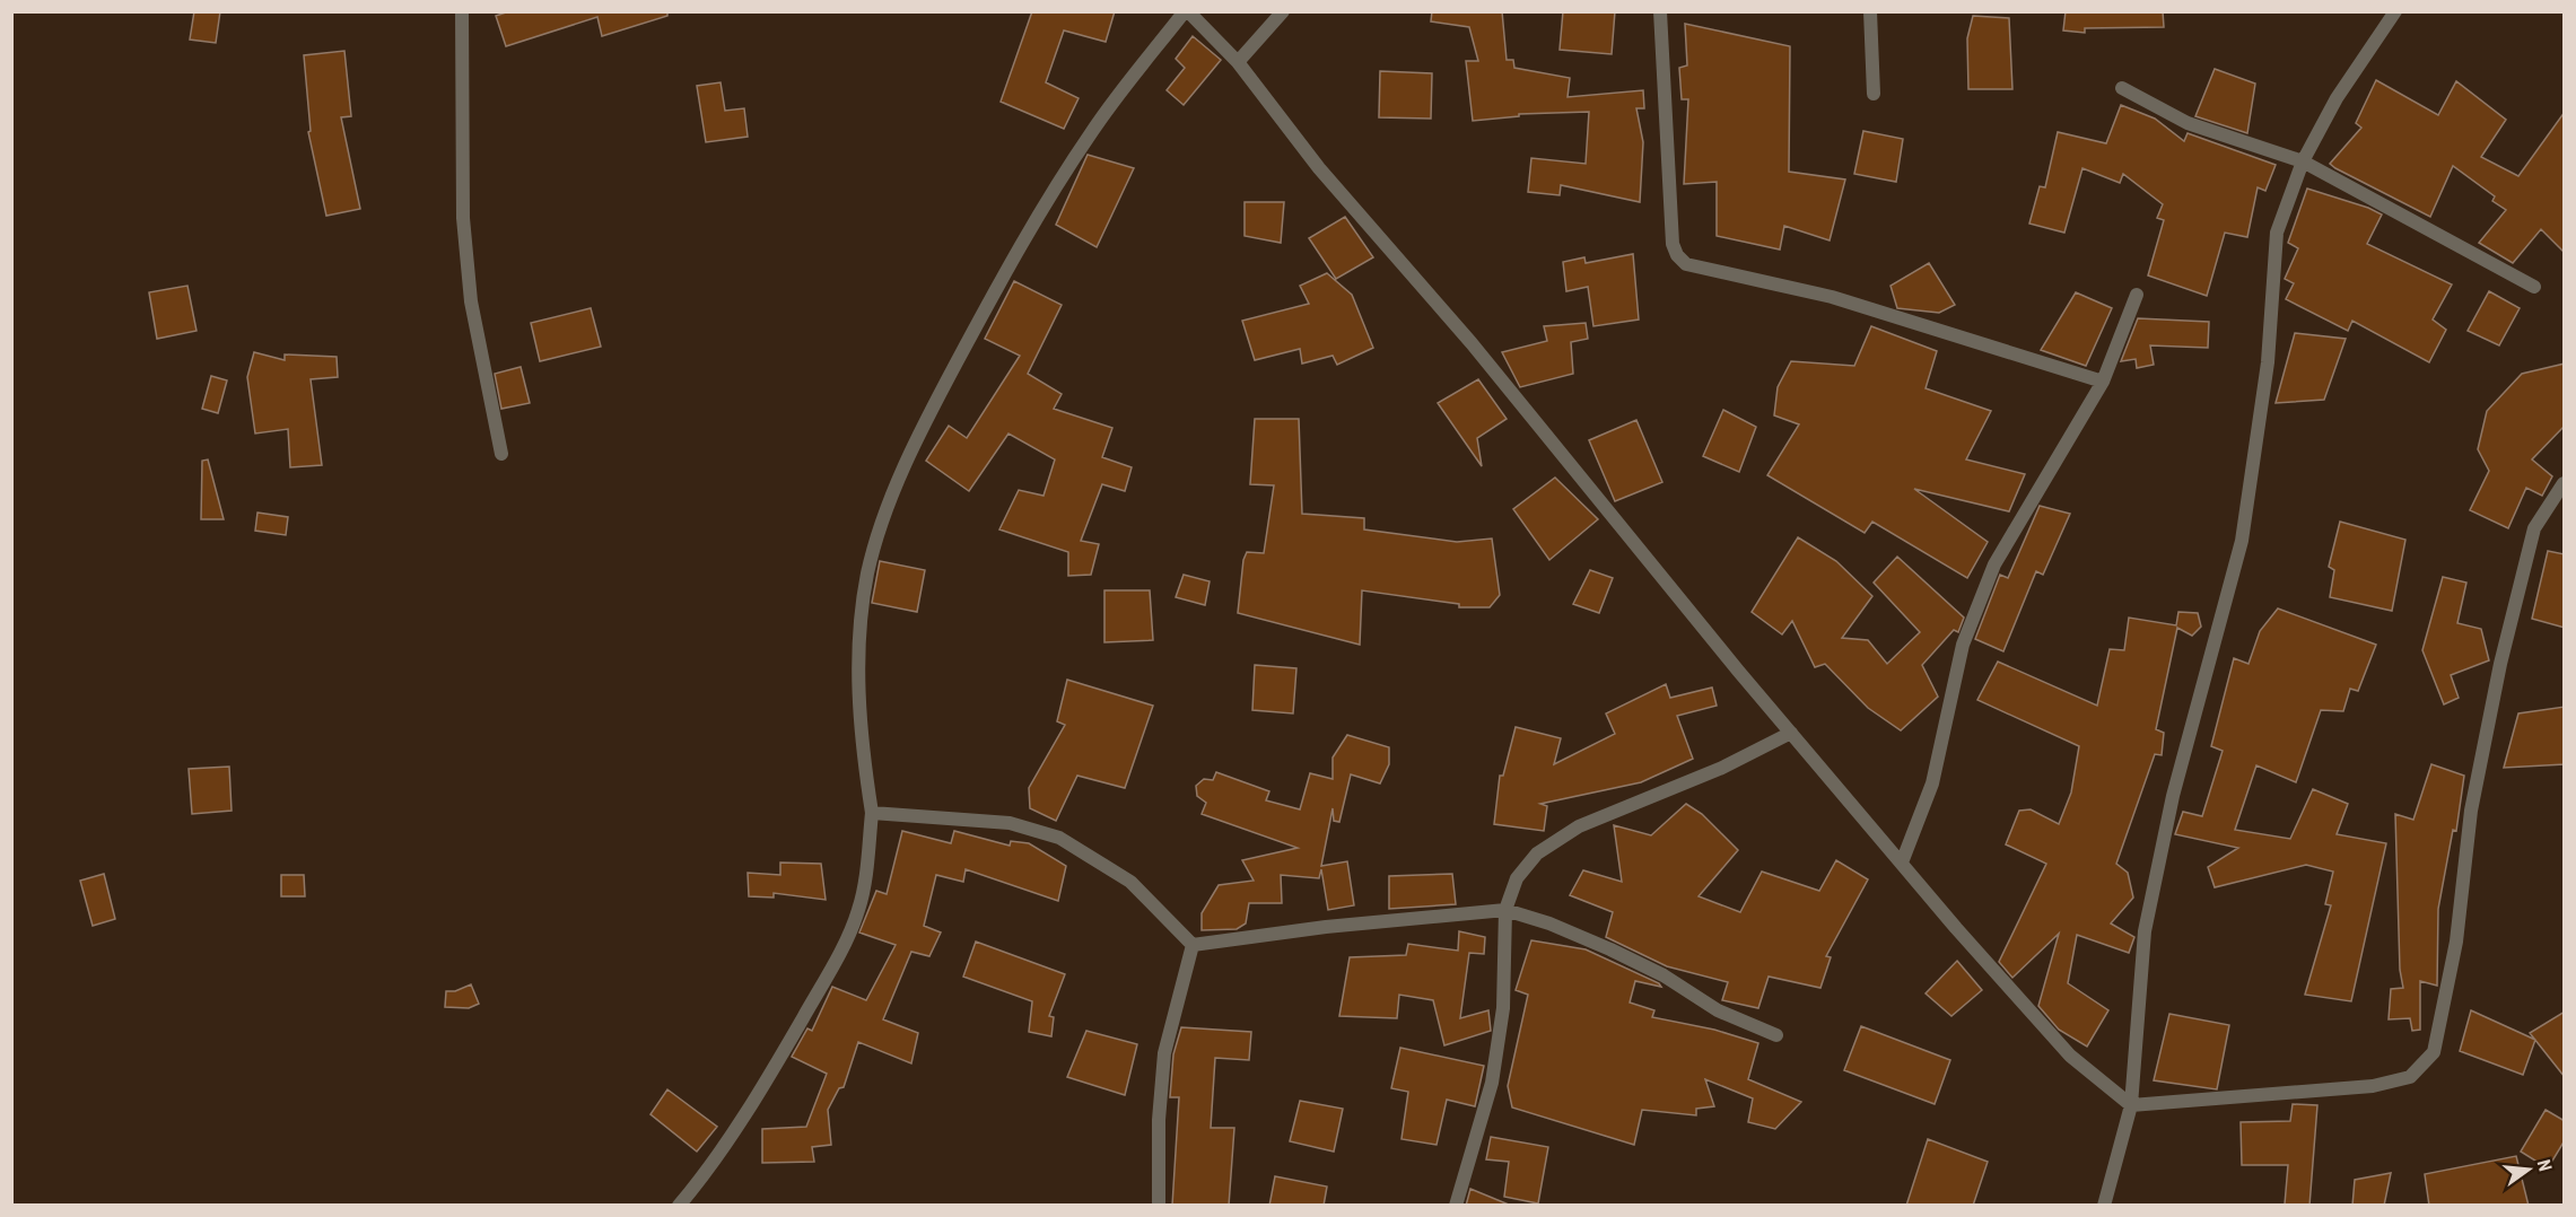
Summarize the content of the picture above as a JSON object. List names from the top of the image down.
{
  "north": "right"
}
